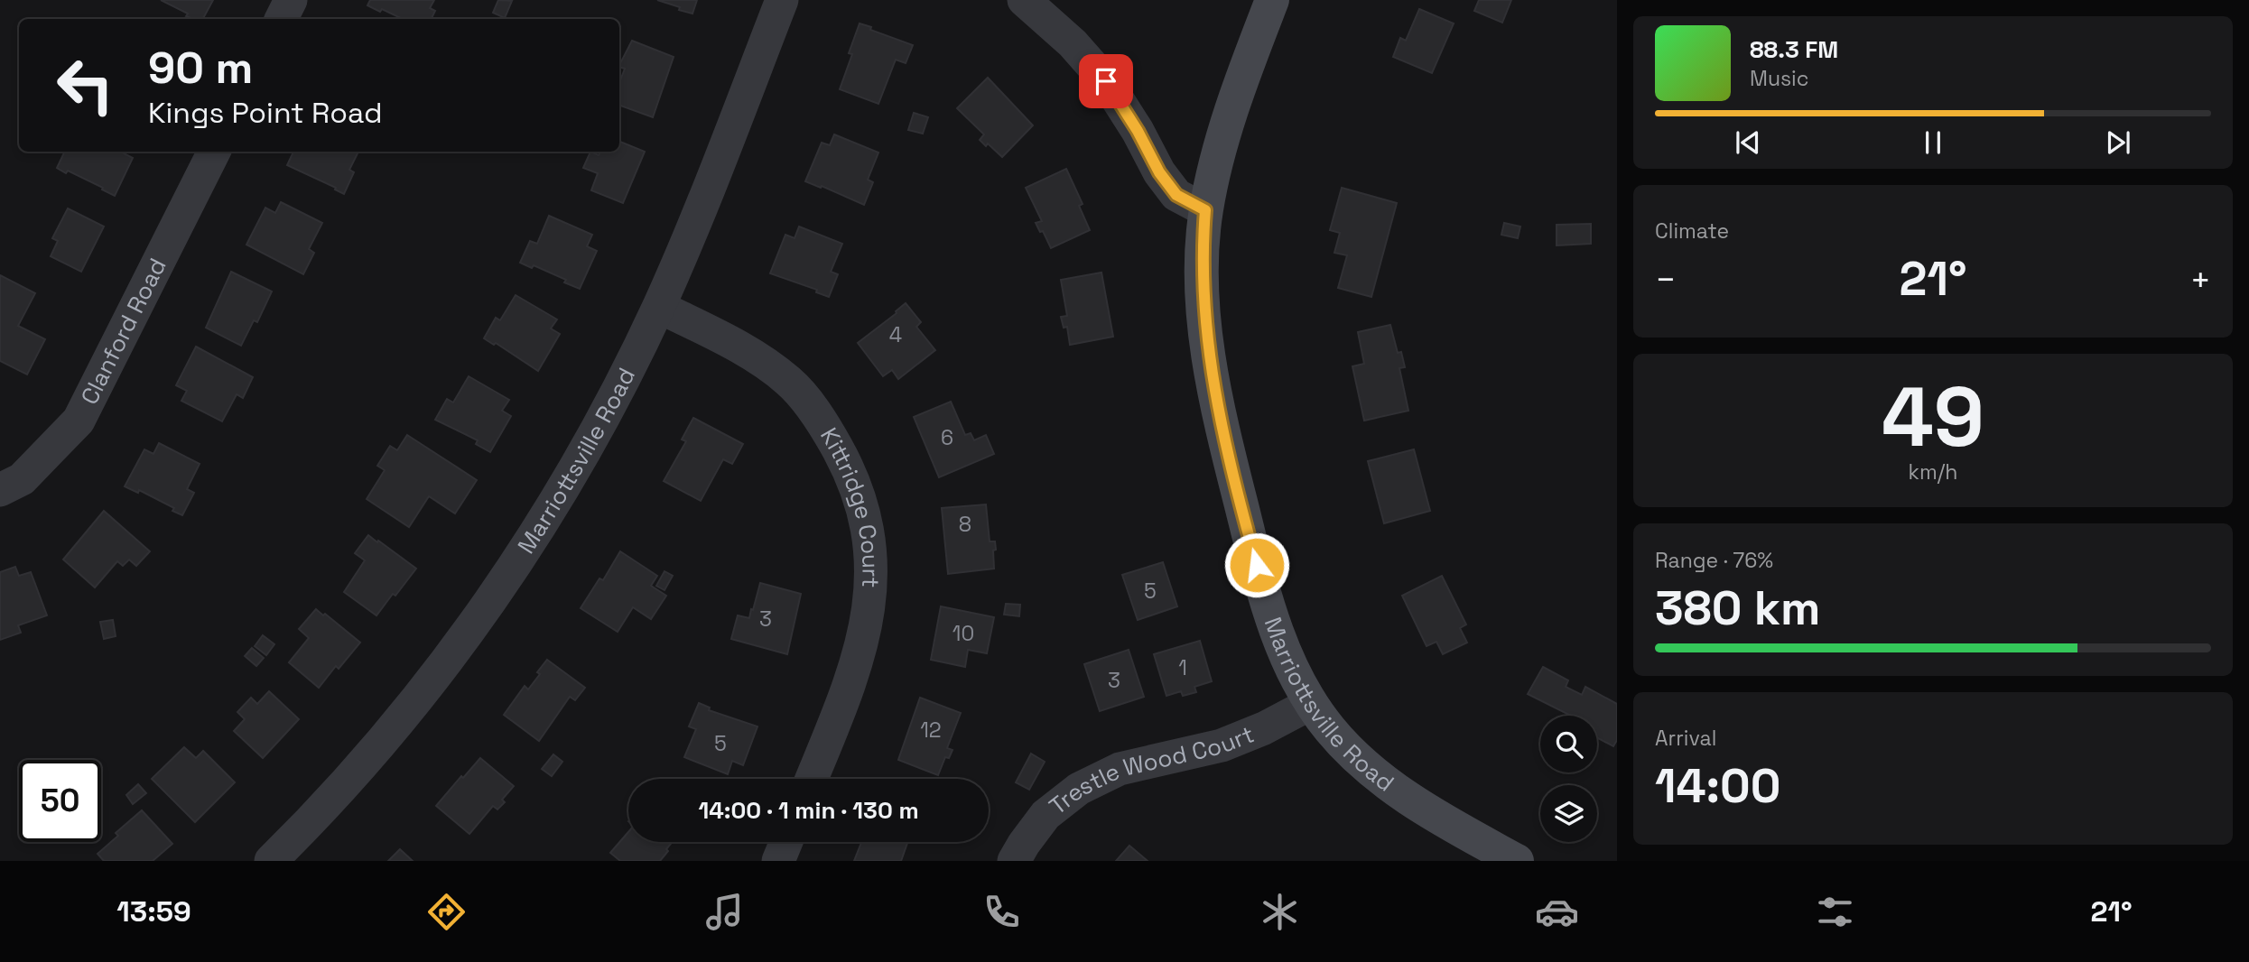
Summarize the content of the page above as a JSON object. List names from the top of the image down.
{
  "streets": {
    "main road": ["Marriottsville Road"],
    "street": ["Clanford Road", "Kittridge Court", "Trestle Wood Court"]
  },
  "crossings": [
    ["Marriottsville Road", "Kittridge Court"],
    ["Marriottsville Road", "Trestle Wood Court"]
  ],
  "house_numbers": [
    "4",
    "6",
    "8",
    "5",
    "3",
    "10",
    "1",
    "3",
    "12",
    "5"
  ],
  "page": {
    "turn": ["90 m", "Kings Point Road"],
    "song": ["88.3 FM", "Music"],
    "tile": [
      "Climate",
      ["49", "km/h"],
      ["Range · 76%", "380 km"],
      ["Arrival", "14:00"]
    ],
    "heat": ["−", "21°", "+"],
    "limit": "50",
    "trip": "14:00 · 1 min · 130 m",
    "tabs": ["13:59", "21°"]
  }
}
